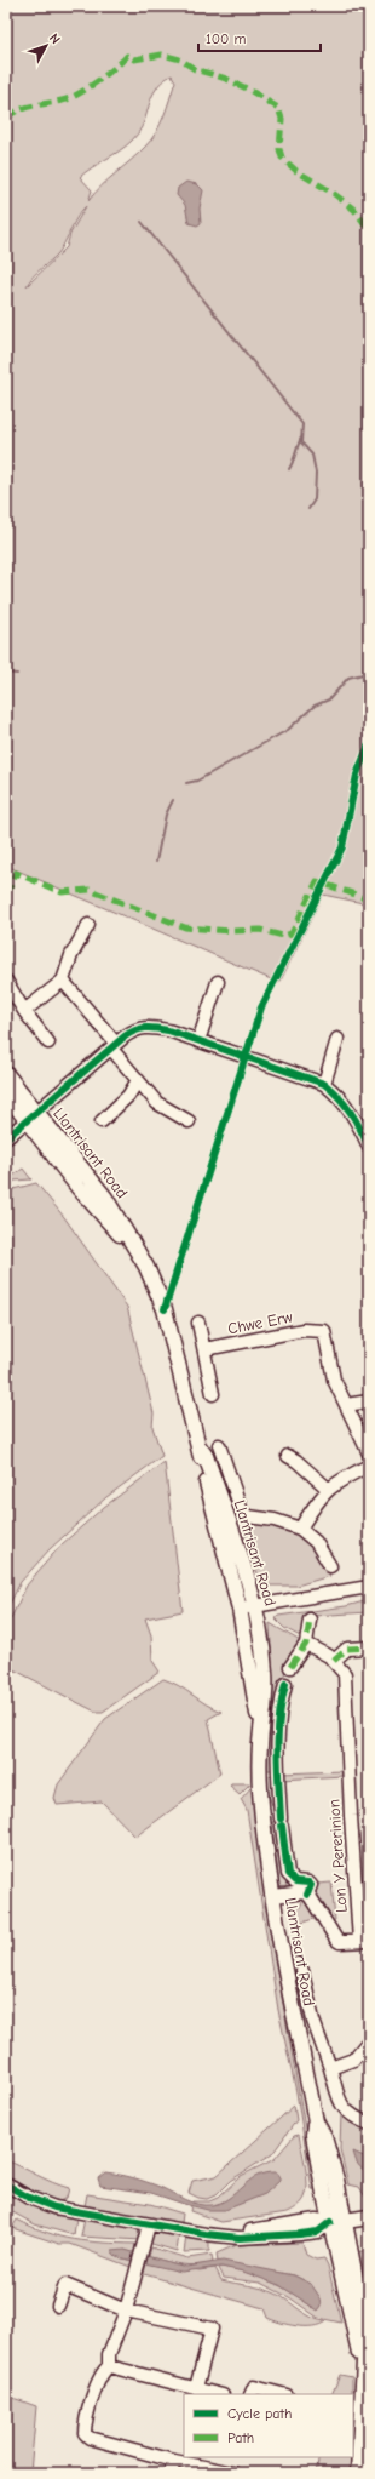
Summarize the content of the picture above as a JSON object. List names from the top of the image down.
{
  "streets": {
    "main road": ["Llantrisant Road"],
    "street": ["Chwe Erw", "Lon Y Pererinion"]
  },
  "legend": ["Cycle path", "Path"],
  "scale_bar": "100 m",
  "north": "top right"
}
